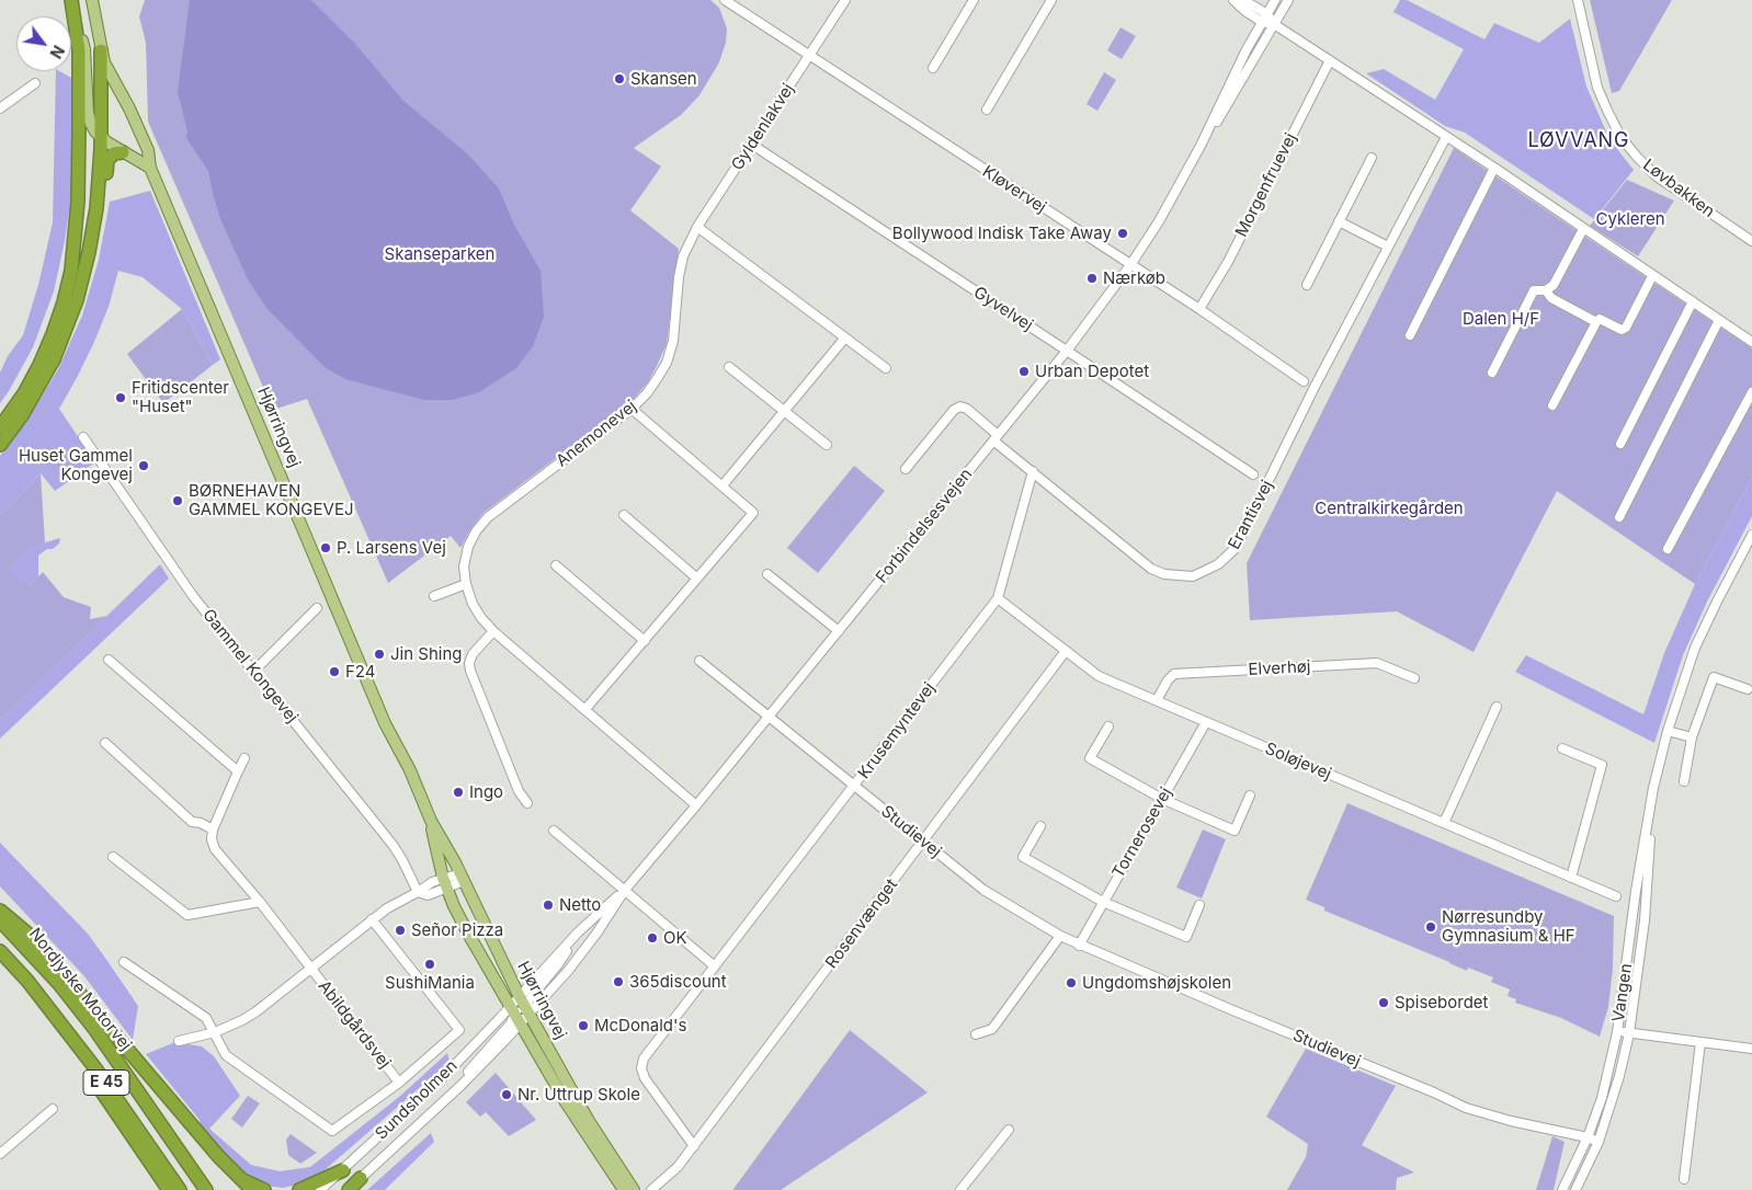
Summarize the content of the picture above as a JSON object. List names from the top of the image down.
{
  "streets": {
    "highway": ["Nordjyske Motorvej", "E 45"],
    "main road": ["Hjørringvej"],
    "street": [
      "Gyldenlakvej",
      "Morgenfruevej",
      "Løvbakken",
      "Kløvervej",
      "Gyvelvej",
      "Anemonevej",
      "Erantisvej",
      "Forbindelsesvejen",
      "Gammel Kongevej",
      "Elverhøj",
      "Krusemyntevej",
      "Soløjevej",
      "Studievej",
      "Tornerosevej",
      "Rosenvænget",
      "Vangen",
      "Abildgårdsvej",
      "Sundsholmen"
    ]
  },
  "crossings": [
    ["Gyldenlakvej", "Kløvervej"],
    ["Gyldenlakvej", "Gyvelvej"],
    ["Gyldenlakvej", "Anemonevej"],
    ["Morgenfruevej", "Kløvervej"],
    ["Kløvervej", "Forbindelsesvejen"],
    ["Gyvelvej", "Forbindelsesvejen"],
    ["Hjørringvej", "Forbindelsesvejen"],
    ["Hjørringvej", "Sundsholmen"],
    ["Anemonevej", "Forbindelsesvejen"],
    ["Erantisvej", "Forbindelsesvejen"],
    ["Erantisvej", "Krusemyntevej"],
    ["Forbindelsesvejen", "Studievej"],
    ["Forbindelsesvejen", "Sundsholmen"],
    ["Elverhøj", "Soløjevej"],
    ["Krusemyntevej", "Soløjevej"],
    ["Krusemyntevej", "Studievej"],
    ["Krusemyntevej", "Rosenvænget"],
    ["Soløjevej", "Tornerosevej"],
    ["Soløjevej", "Rosenvænget"],
    ["Studievej", "Tornerosevej"],
    ["Studievej", "Rosenvænget"],
    ["Studievej", "Vangen"]
  ],
  "districts": ["LØVVANG"],
  "parks": [
    "Cykleren",
    "Skanseparken",
    "Dalen H/F",
    "Centralkirkegården"
  ],
  "places": [
    "Skansen",
    "Bollywood Indisk Take Away",
    "Nærkøb",
    "Urban Depotet",
    "Fritidscenter \"Huset\"",
    "Huset Gammel Kongevej",
    "BØRNEHAVEN GAMMEL KONGEVEJ",
    "P. Larsens Vej",
    "Jin Shing",
    "F24",
    "Ingo",
    "Netto",
    "Nørresundby Gymnasium & HF",
    "Señor Pizza",
    "OK",
    "SushiMania",
    "365discount",
    "Ungdomshøjskolen",
    "Spisebordet",
    "McDonald's",
    "Nr. Uttrup Skole"
  ],
  "north": "bottom right"
}
